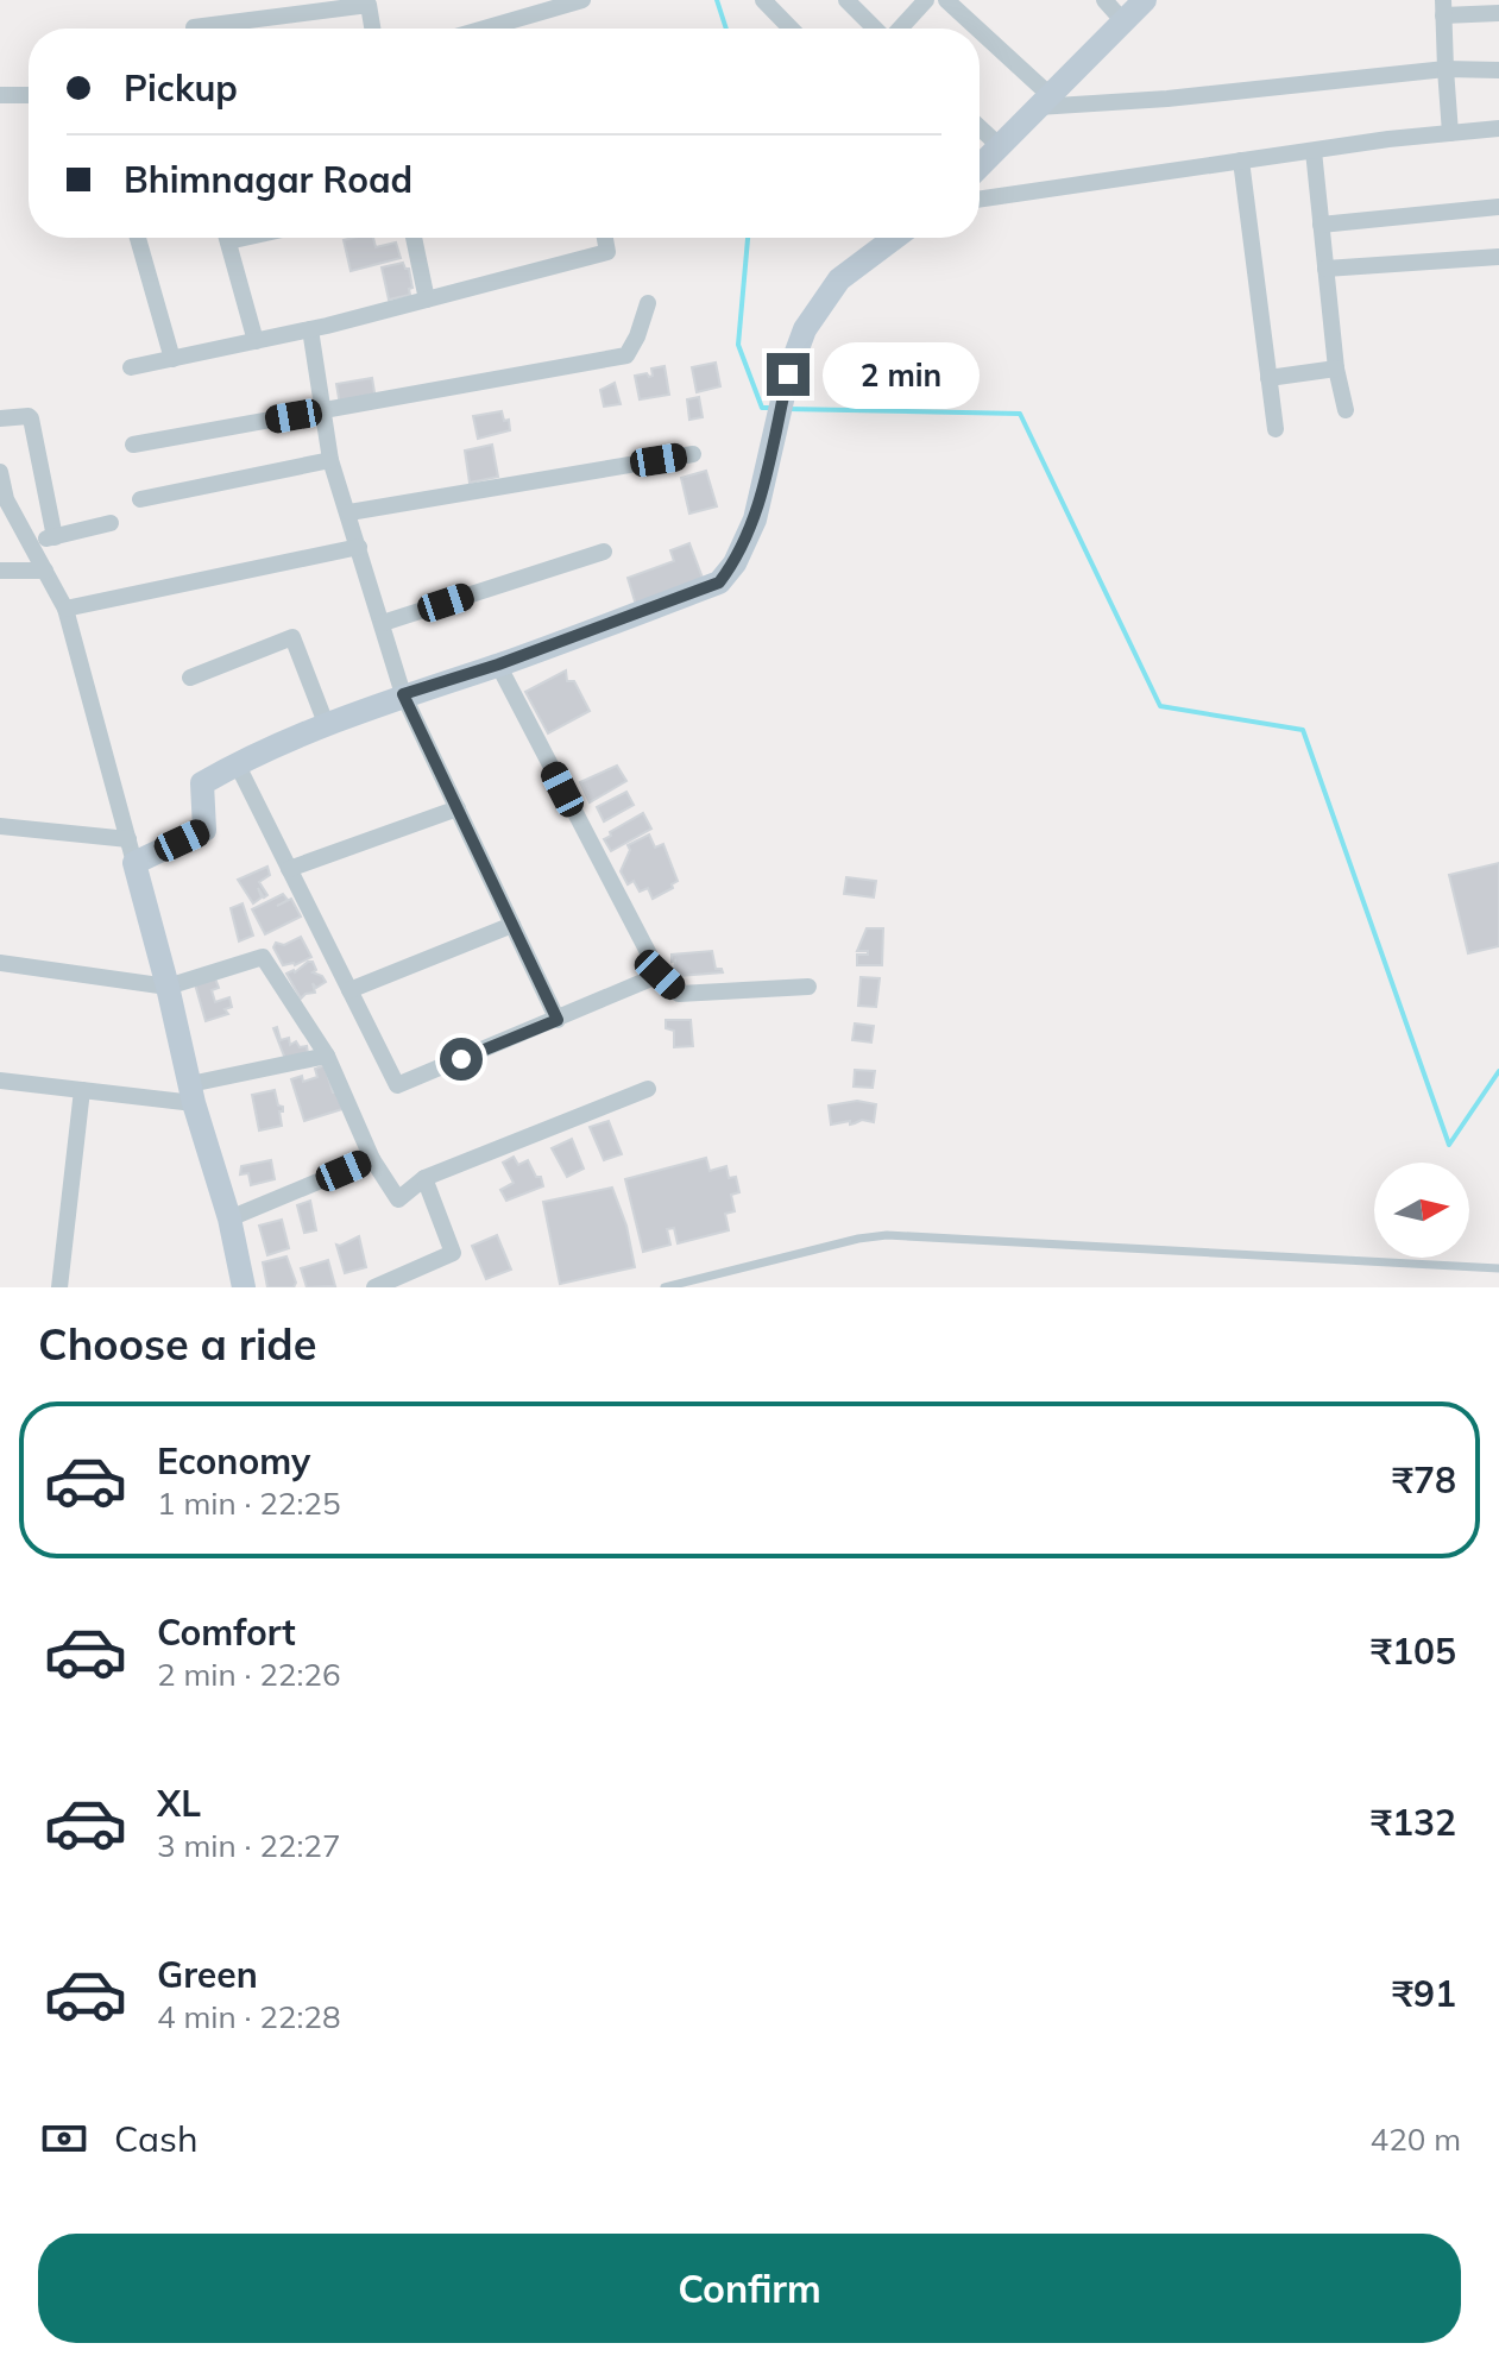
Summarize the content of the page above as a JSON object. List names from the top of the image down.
{
  "north": "right",
  "page": {
    "banner": ["Pickup", "Bhimnagar Road"],
    "bubble": "2 min",
    "heading": "Choose a ride",
    "list": [
      {
        "name": "Economy",
        "note": "1 min · 22:25",
        "value": "₹78"
      },
      {
        "name": "Comfort",
        "note": "2 min · 22:26",
        "value": "₹105"
      },
      {
        "name": "XL",
        "note": "3 min · 22:27",
        "value": "₹132"
      },
      {
        "name": "Green",
        "note": "4 min · 22:28",
        "value": "₹91"
      }
    ],
    "pay": ["Cash", "420 m"],
    "buttons": "Confirm"
  }
}
